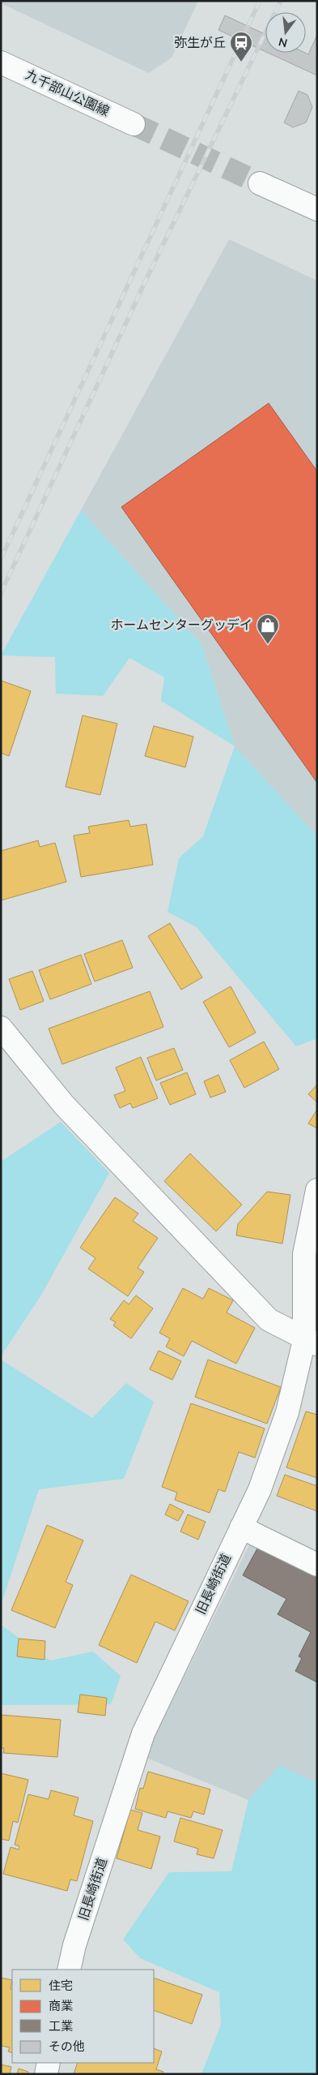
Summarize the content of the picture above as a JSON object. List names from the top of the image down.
{
  "streets": {
    "street": ["九千部山公園線", "旧長崎街道"]
  },
  "places": {
    "station": ["弥生が丘"],
    "shop": ["ホームセンターグッデイ"]
  },
  "legend": [
    "住宅",
    "商業",
    "工業",
    "その他"
  ],
  "north": "bottom"
}
